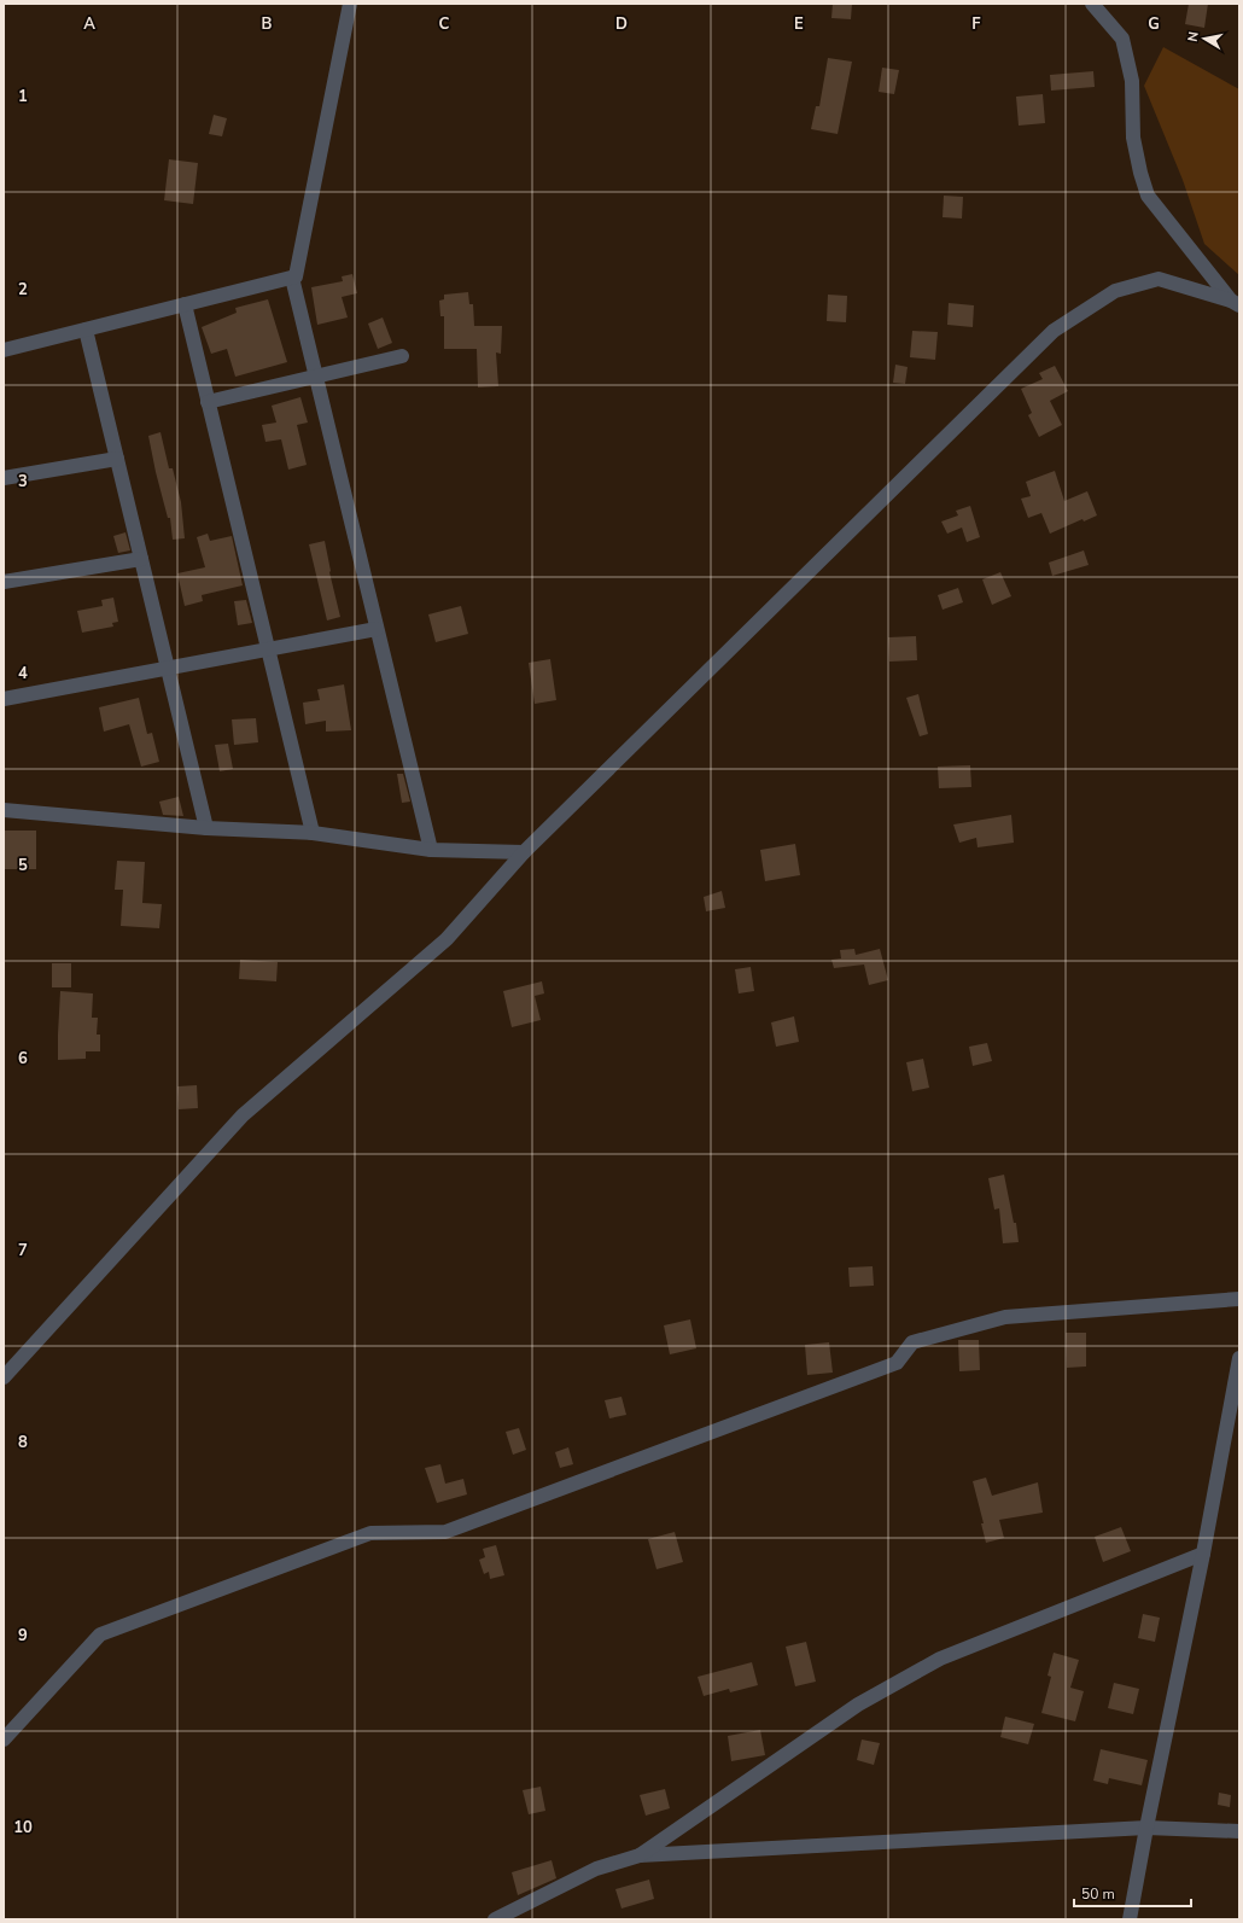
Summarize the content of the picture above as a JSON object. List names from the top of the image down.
{
  "scale_bar": "50 m",
  "north": "left",
  "grid": {
    "columns": [
      "A",
      "B",
      "C",
      "D",
      "E",
      "F",
      "G"
    ],
    "rows": [
      "1",
      "2",
      "3",
      "4",
      "5",
      "6",
      "7",
      "8",
      "9",
      "10"
    ]
  }
}
